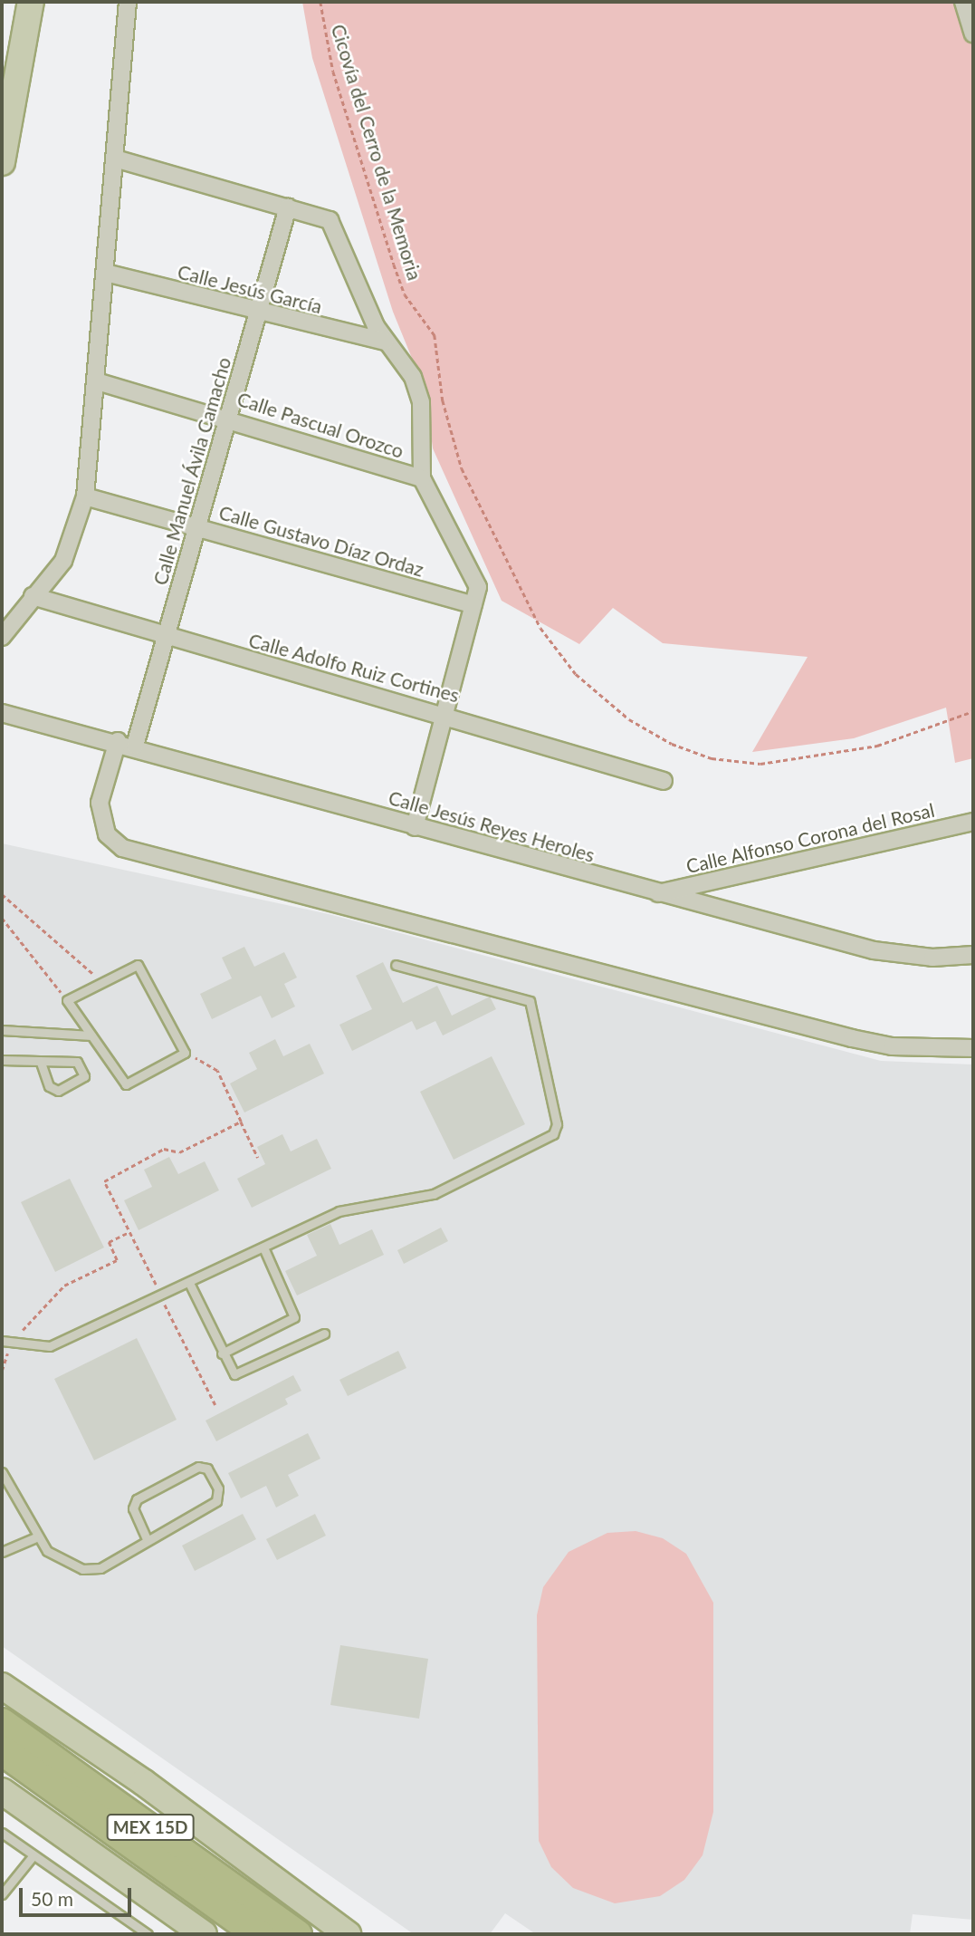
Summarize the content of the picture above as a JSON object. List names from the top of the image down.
{
  "streets": {
    "highway": ["MEX 15D"],
    "street": [
      "Calle Jesús García",
      "Calle Pascual Orozco",
      "Calle Manuel Ávila Camacho",
      "Calle Gustavo Díaz Ordaz",
      "Calle Adolfo Ruiz Cortines",
      "Calle Jesús Reyes Heroles",
      "Calle Alfonso Corona del Rosal"
    ],
    "path": ["Cicovía del Cerro de la Memoria"]
  },
  "crossings": [
    ["Calle Jesús García", "Calle Manuel Ávila Camacho"],
    ["Calle Pascual Orozco", "Calle Manuel Ávila Camacho"],
    ["Calle Manuel Ávila Camacho", "Calle Gustavo Díaz Ordaz"],
    ["Calle Manuel Ávila Camacho", "Calle Adolfo Ruiz Cortines"],
    ["Calle Manuel Ávila Camacho", "Calle Jesús Reyes Heroles"],
    ["Calle Jesús Reyes Heroles", "Calle Alfonso Corona del Rosal"]
  ],
  "scale_bar": "50 m"
}
